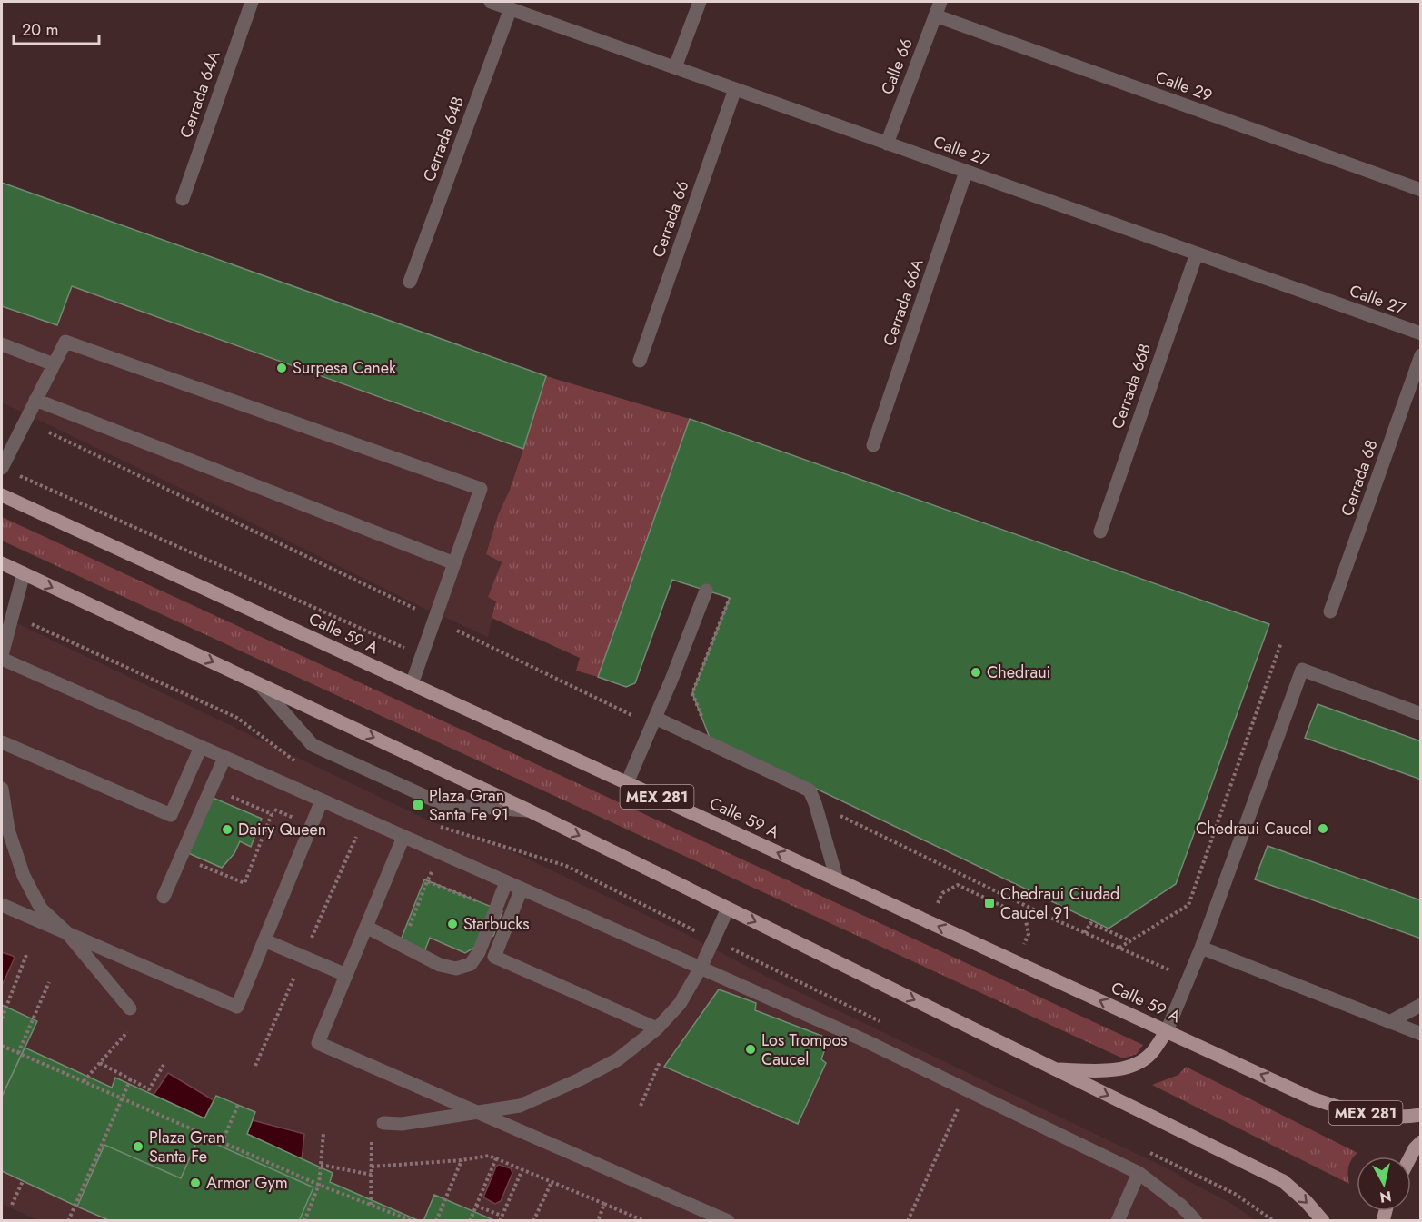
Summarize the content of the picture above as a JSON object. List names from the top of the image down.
{
  "streets": {
    "main road": ["Calle 59 A", "MEX 281"],
    "street": [
      "Calle 66",
      "Calle 29",
      "Cerrada 64A",
      "Cerrada 64B",
      "Calle 27",
      "Cerrada 66",
      "Cerrada 66A",
      "Cerrada 66B",
      "Cerrada 68"
    ]
  },
  "crossings": [
    ["Calle 66", "Calle 29"],
    ["Calle 66", "Calle 27"],
    ["Cerrada 64B", "Calle 27"],
    ["Calle 27", "Cerrada 66"],
    ["Calle 27", "Cerrada 66A"],
    ["Calle 27", "Cerrada 66B"]
  ],
  "places": {
    "other": [
      "Surpesa Canek",
      "Chedraui",
      "Chedraui Caucel",
      "Dairy Queen",
      "Starbucks",
      "Los Trompos Caucel",
      "Plaza Gran Santa Fe",
      "Armor Gym"
    ],
    "transit": ["Plaza Gran Santa Fe 91", "Chedraui Ciudad Caucel 91"]
  },
  "scale_bar": "20 m",
  "north": "bottom"
}
